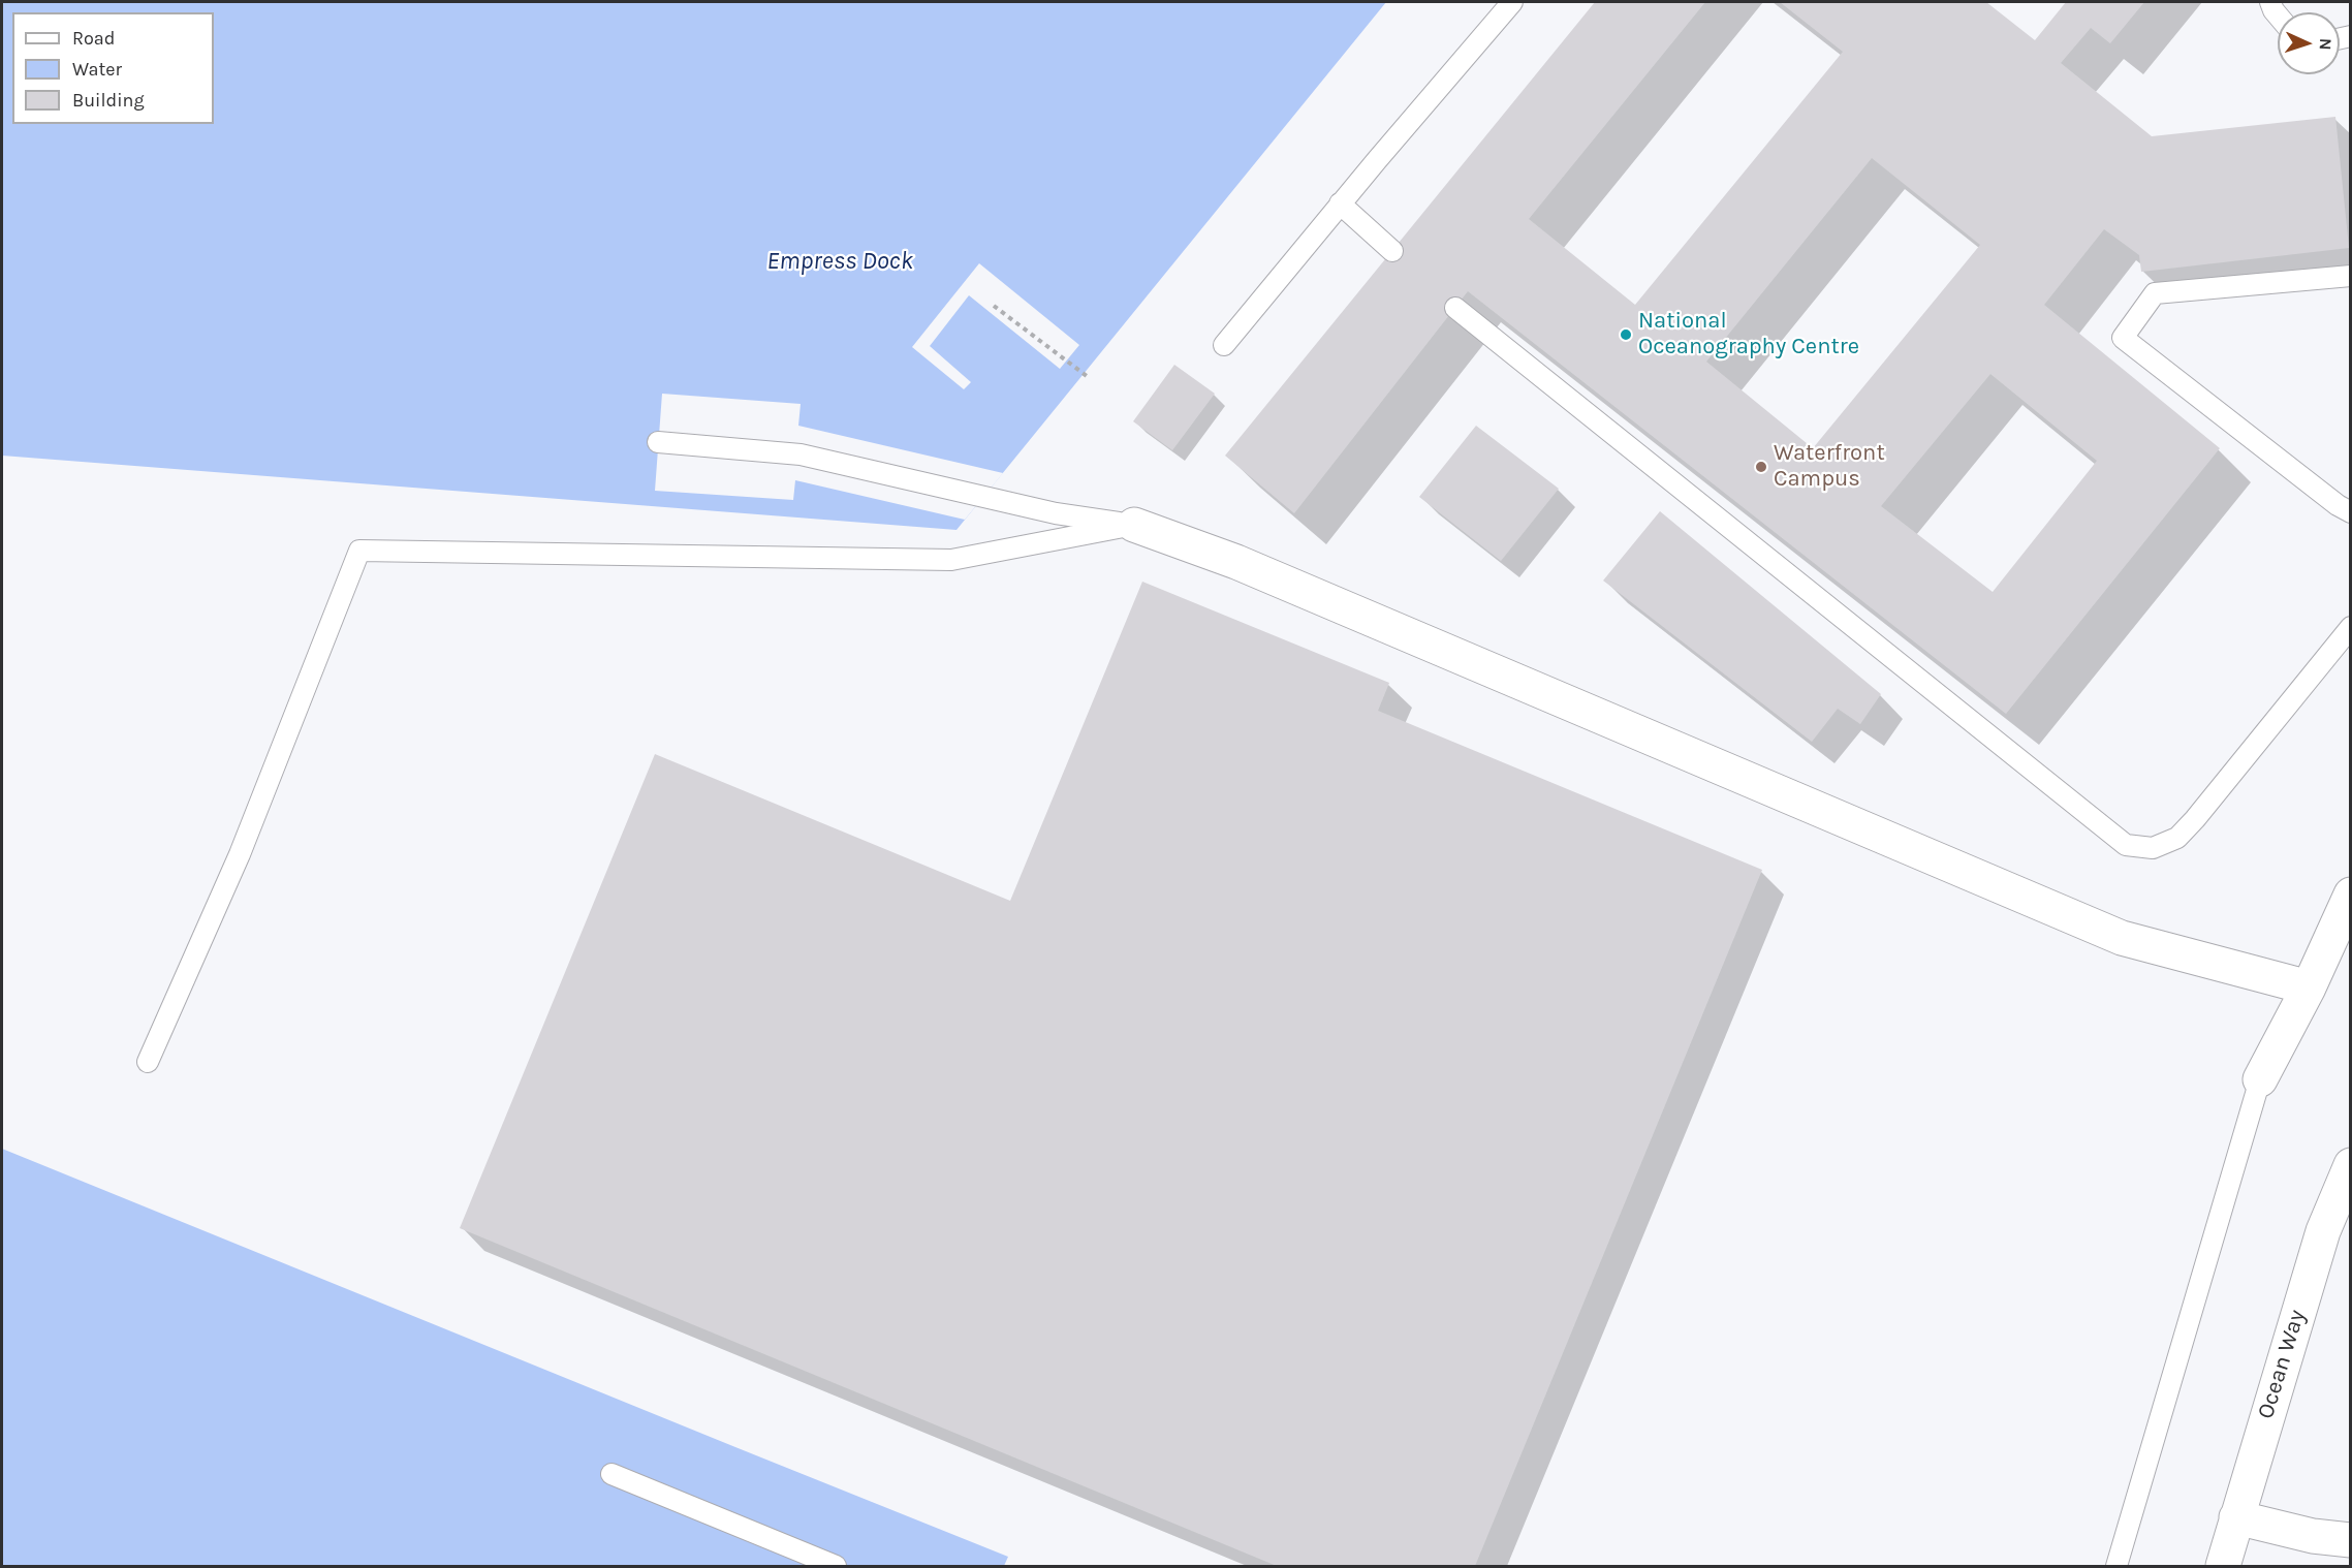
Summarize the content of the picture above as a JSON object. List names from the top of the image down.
{
  "streets": {
    "street": ["Ocean Way"]
  },
  "water": ["Empress Dock"],
  "places": ["National Oceanography Centre", "Waterfront Campus"],
  "legend": ["Road", "Water", "Building"],
  "north": "right"
}
